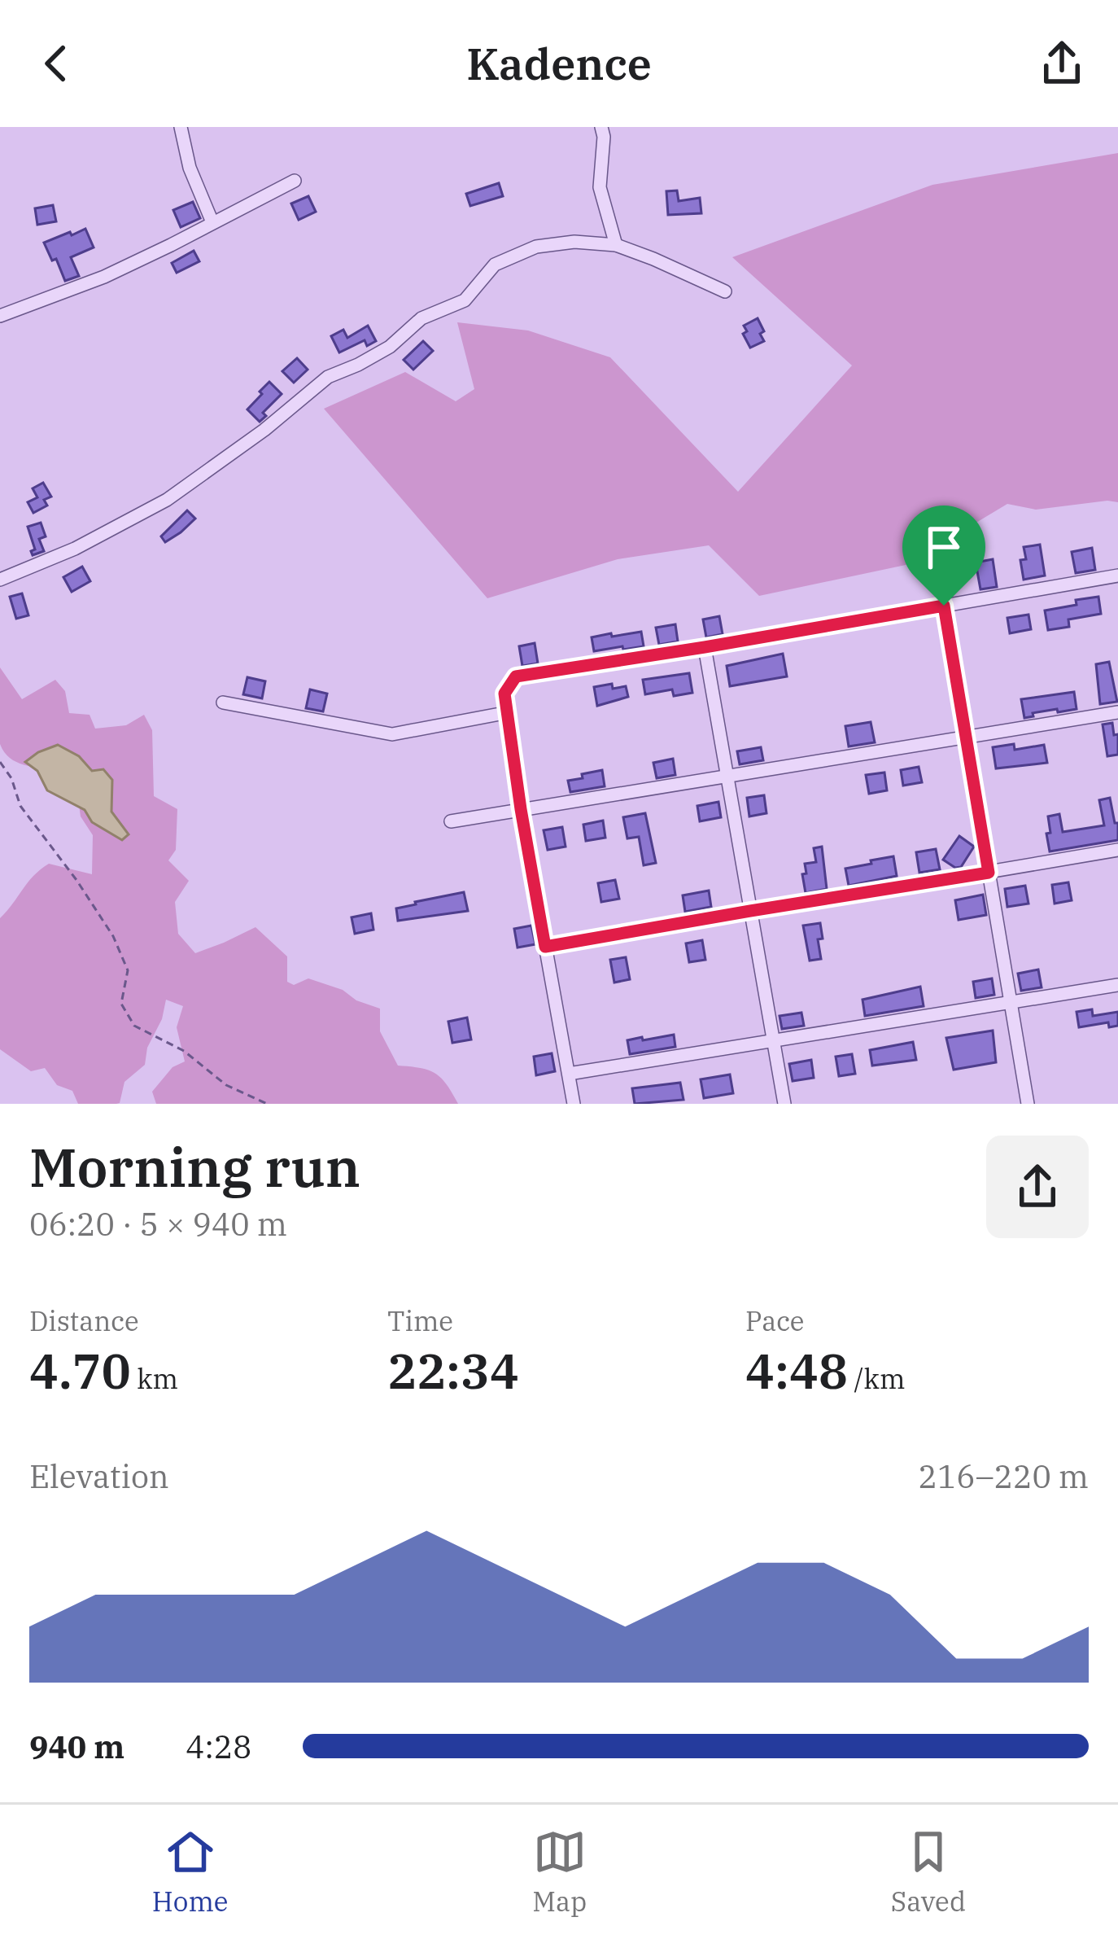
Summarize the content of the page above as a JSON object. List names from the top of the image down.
{
  "page": {
    "header": "Kadence",
    "heading": ["Morning run", "06:20 · 5 × 940 m"],
    "stats": [
      ["Distance", "4.70 km"],
      ["Time", "22:34"],
      ["Pace", "4:48 /km"]
    ],
    "chart": ["Elevation", "216–220 m"],
    "list": [
      {
        "name": "940 m",
        "note": "4:28"
      }
    ],
    "tabs": ["Home", "Map", "Saved"]
  }
}
